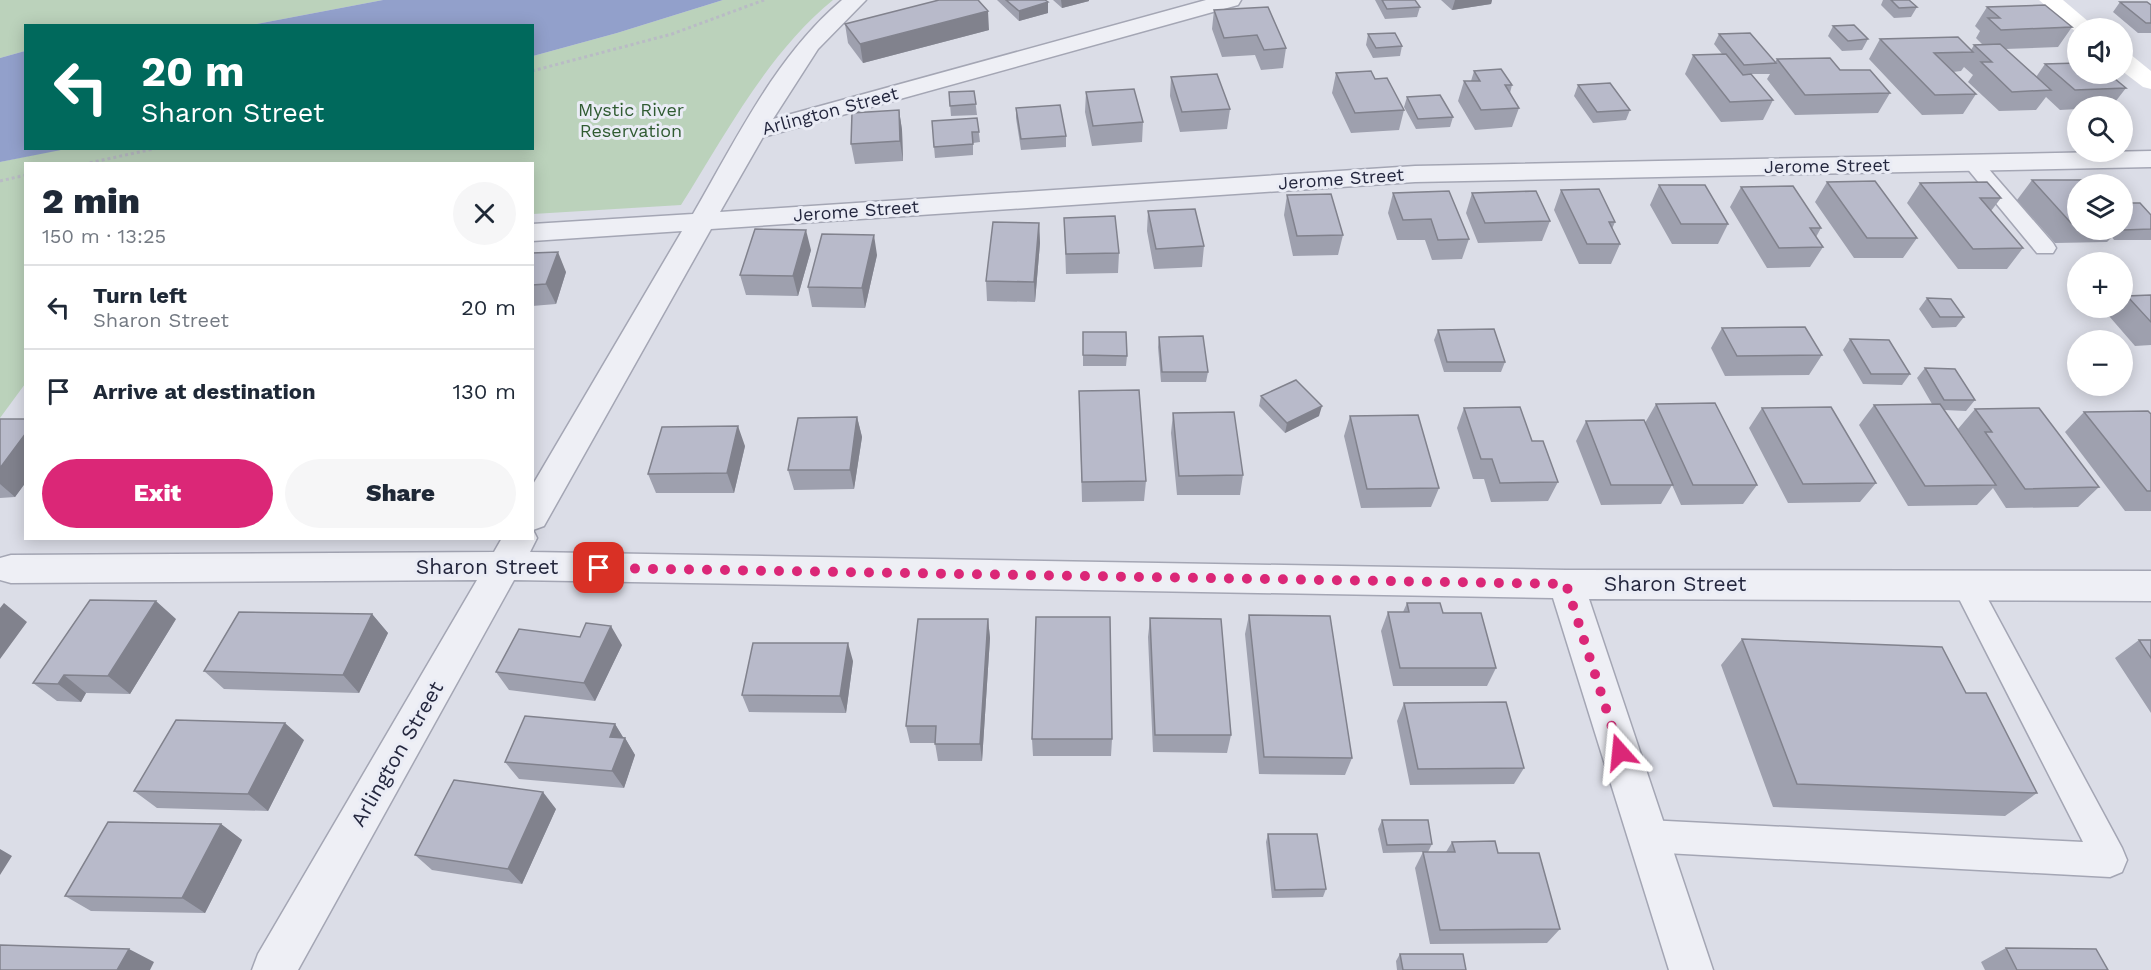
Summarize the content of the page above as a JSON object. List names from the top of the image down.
{
  "streets": {
    "street": ["Arlington Street", "Jerome Street", "Sharon Street"]
  },
  "crossings": [
    ["Arlington Street", "Jerome Street"],
    ["Arlington Street", "Sharon Street"]
  ],
  "parks": ["Mystic River Reservation"],
  "page": {
    "map_buttons": ["+", "−"],
    "turn": ["20 m", "Sharon Street"],
    "heading": ["2 min", "150 m · 13:25"],
    "list": [
      {
        "name": "Turn left",
        "note": "Sharon Street",
        "value": "20 m"
      },
      {
        "name": "Arrive at destination",
        "value": "130 m"
      }
    ],
    "buttons": ["Exit", "Share"]
  }
}
